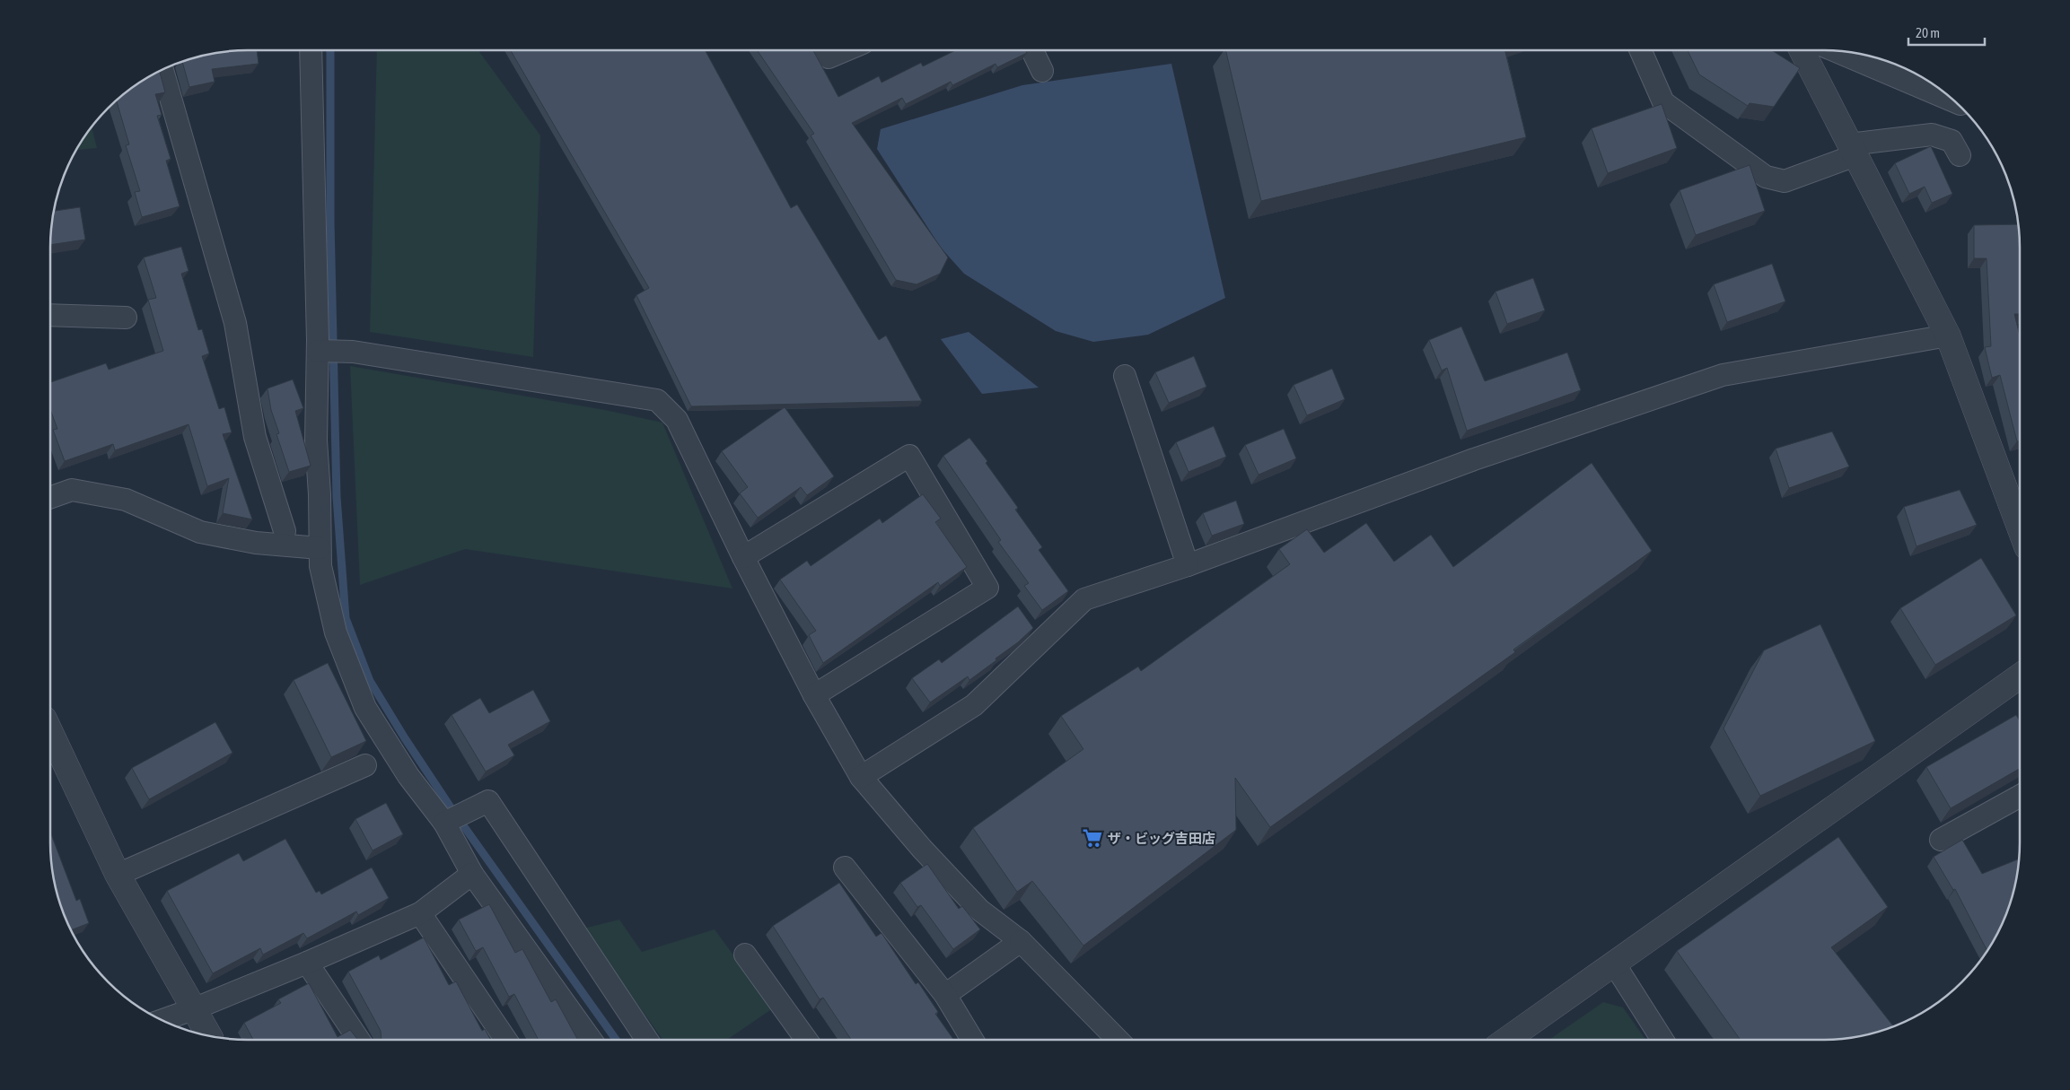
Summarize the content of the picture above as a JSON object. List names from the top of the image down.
{
  "places": {
    "supermarket": ["ザ・ビッグ吉田店"]
  },
  "scale_bar": "20 m"
}
